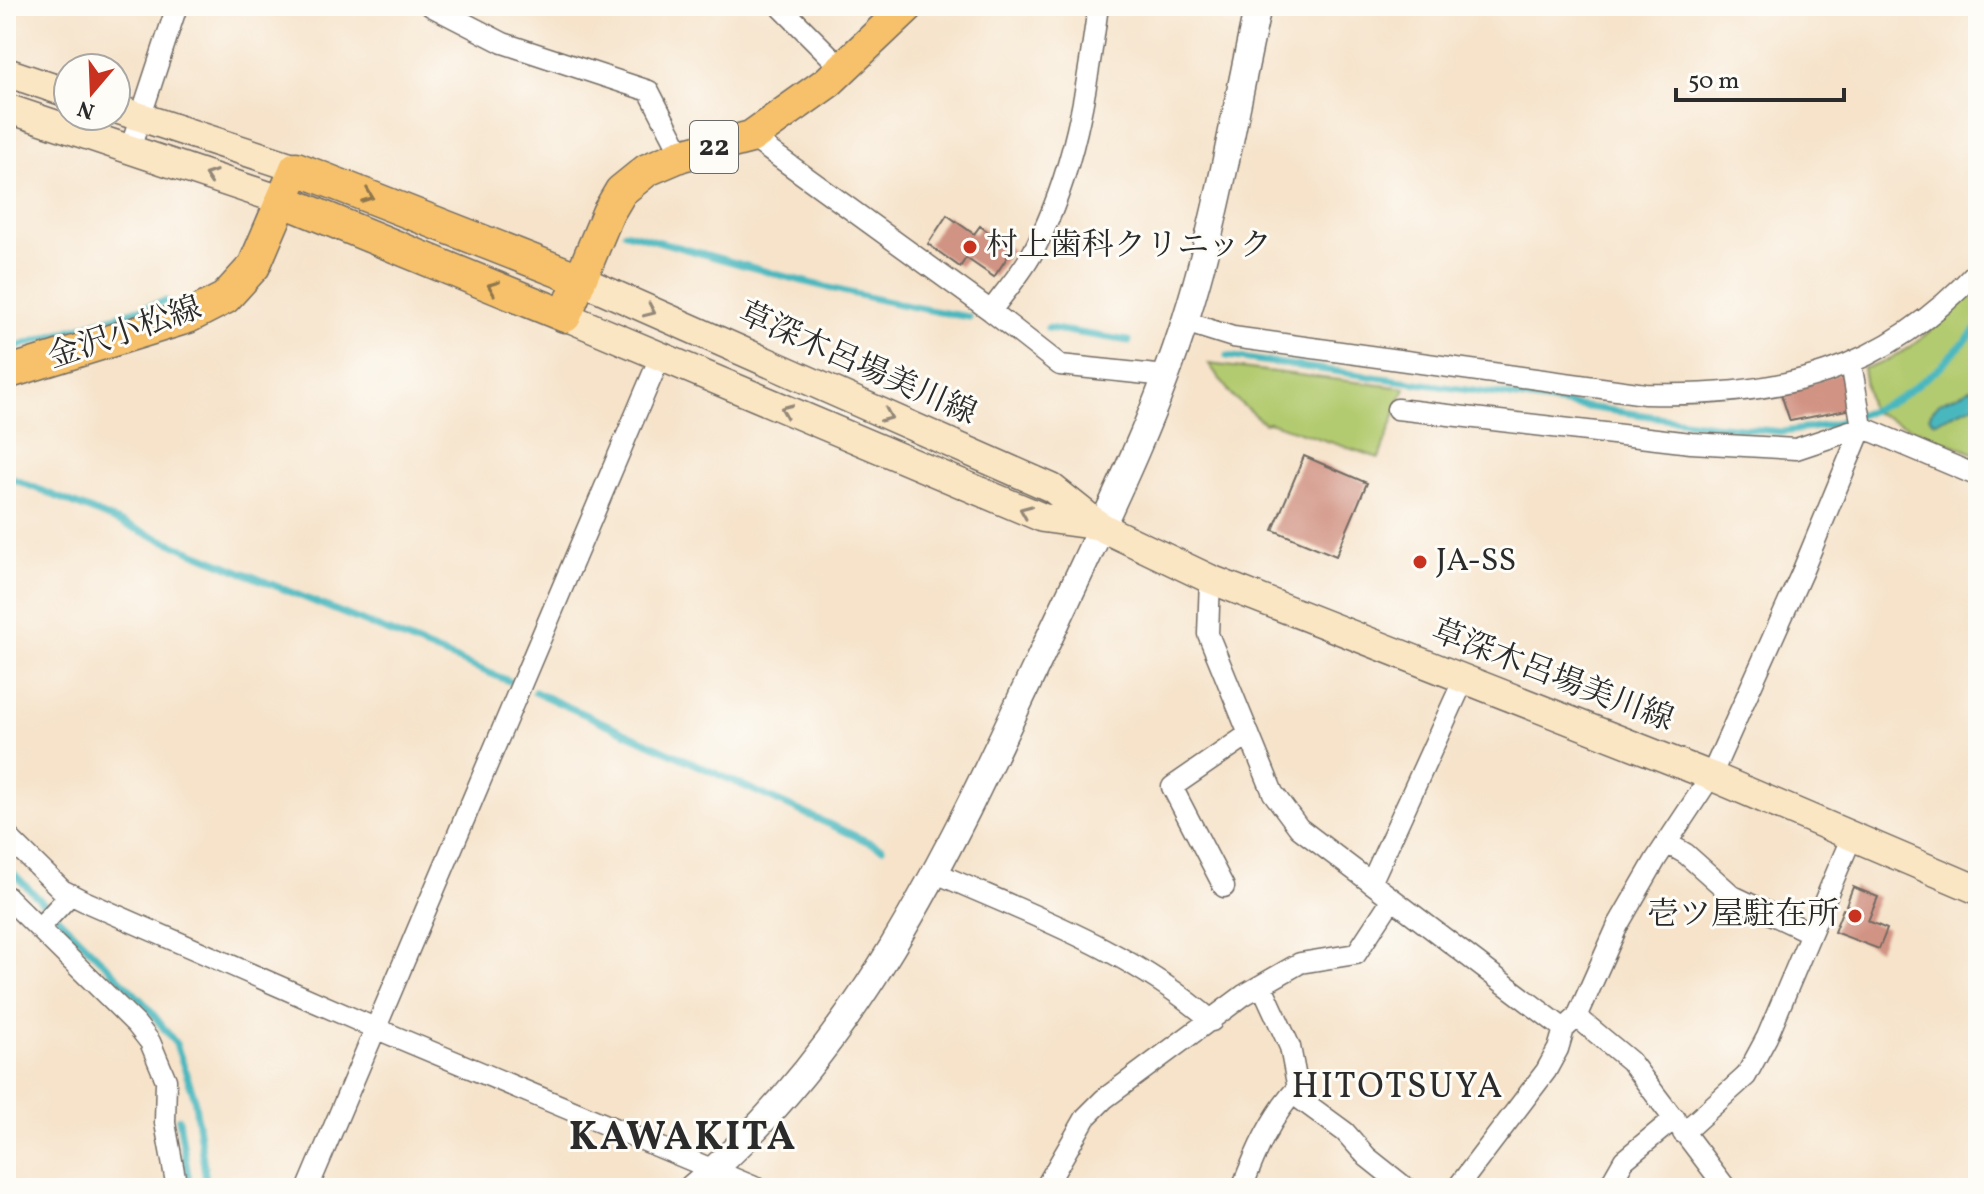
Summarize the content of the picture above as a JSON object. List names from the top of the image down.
{
  "streets": {
    "main road": ["22", "金沢小松線", "草深木呂場美川線"]
  },
  "crossings": [
    ["22", "草深木呂場美川線"]
  ],
  "districts": ["HITOTSUYA", "KAWAKITA"],
  "places": ["村上歯科クリニック", "JA-SS", "壱ツ屋駐在所"],
  "scale_bar": "50 m",
  "north": "bottom"
}
